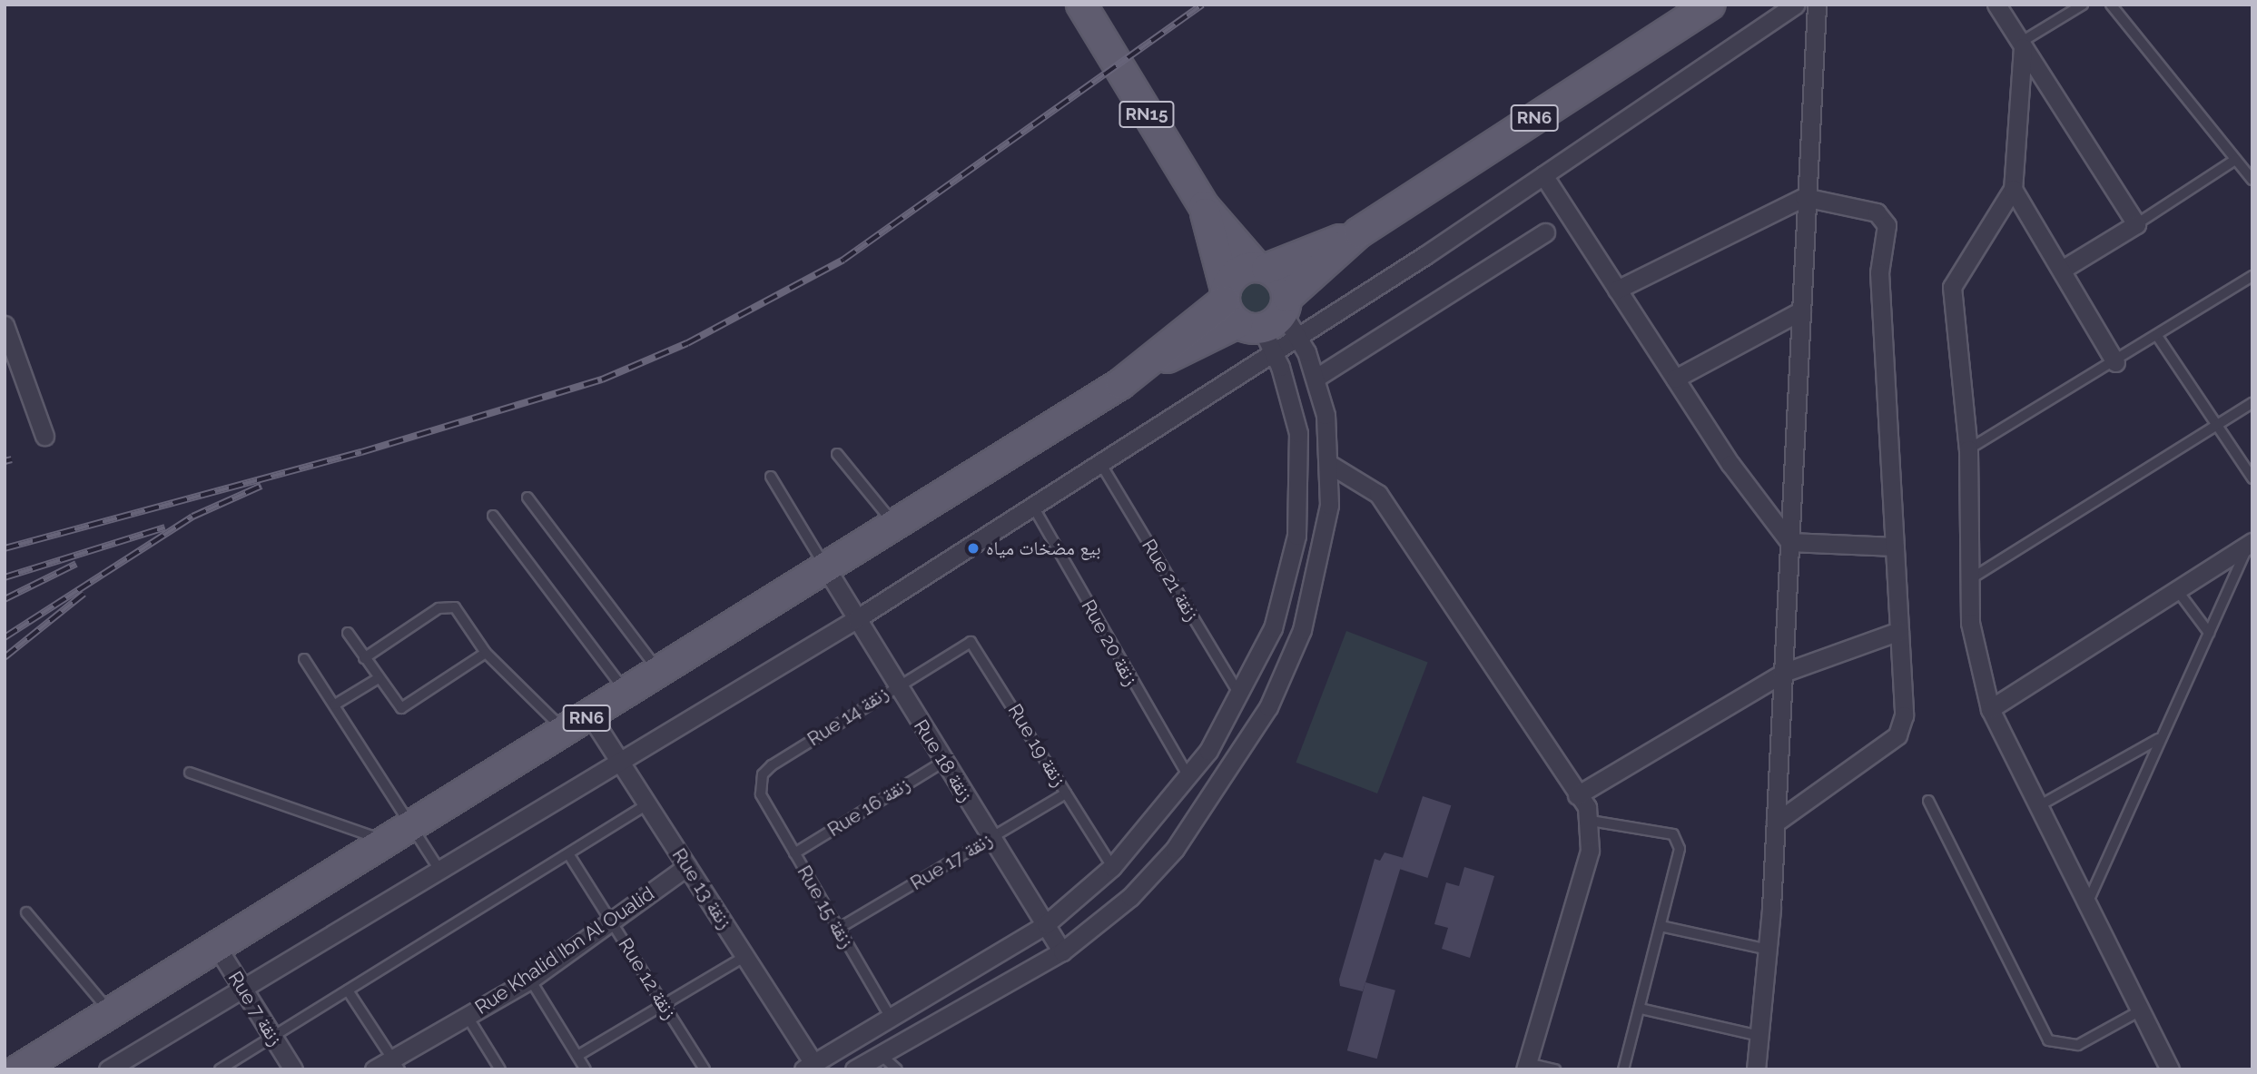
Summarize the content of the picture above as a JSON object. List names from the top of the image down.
{
  "streets": {
    "main road": ["RN15", "RN6"],
    "street": [
      "Rue 18 زنقة",
      "Rue 13 زنقة",
      "Rue Khalid Ibn Al Oualid",
      "Rue 7 زنقة"
    ],
    "lane": [
      "Rue 21 زنقة",
      "Rue 20 زنقة",
      "Rue 14 زنقة",
      "Rue 19 زنقة",
      "Rue 16 زنقة",
      "Rue 17 زنقة",
      "Rue 15 زنقة",
      "Rue 12 زنقة"
    ]
  },
  "crossings": [
    ["RN15", "RN6"],
    ["RN6", "Rue 18 زنقة"],
    ["RN6", "Rue 13 زنقة"],
    ["RN6", "Rue 7 زنقة"],
    ["Rue 14 زنقة", "Rue 19 زنقة"],
    ["Rue 14 زنقة", "Rue 18 زنقة"],
    ["Rue 14 زنقة", "Rue 15 زنقة"],
    ["Rue 19 زنقة", "Rue 17 زنقة"],
    ["Rue 18 زنقة", "Rue 16 زنقة"],
    ["Rue 18 زنقة", "Rue 17 زنقة"],
    ["Rue 16 زنقة", "Rue 15 زنقة"],
    ["Rue 17 زنقة", "Rue 15 زنقة"],
    ["Rue 13 زنقة", "Rue Khalid Ibn Al Oualid"],
    ["Rue Khalid Ibn Al Oualid", "Rue 12 زنقة"]
  ],
  "places": ["بيع مضخات مياه"]
}
